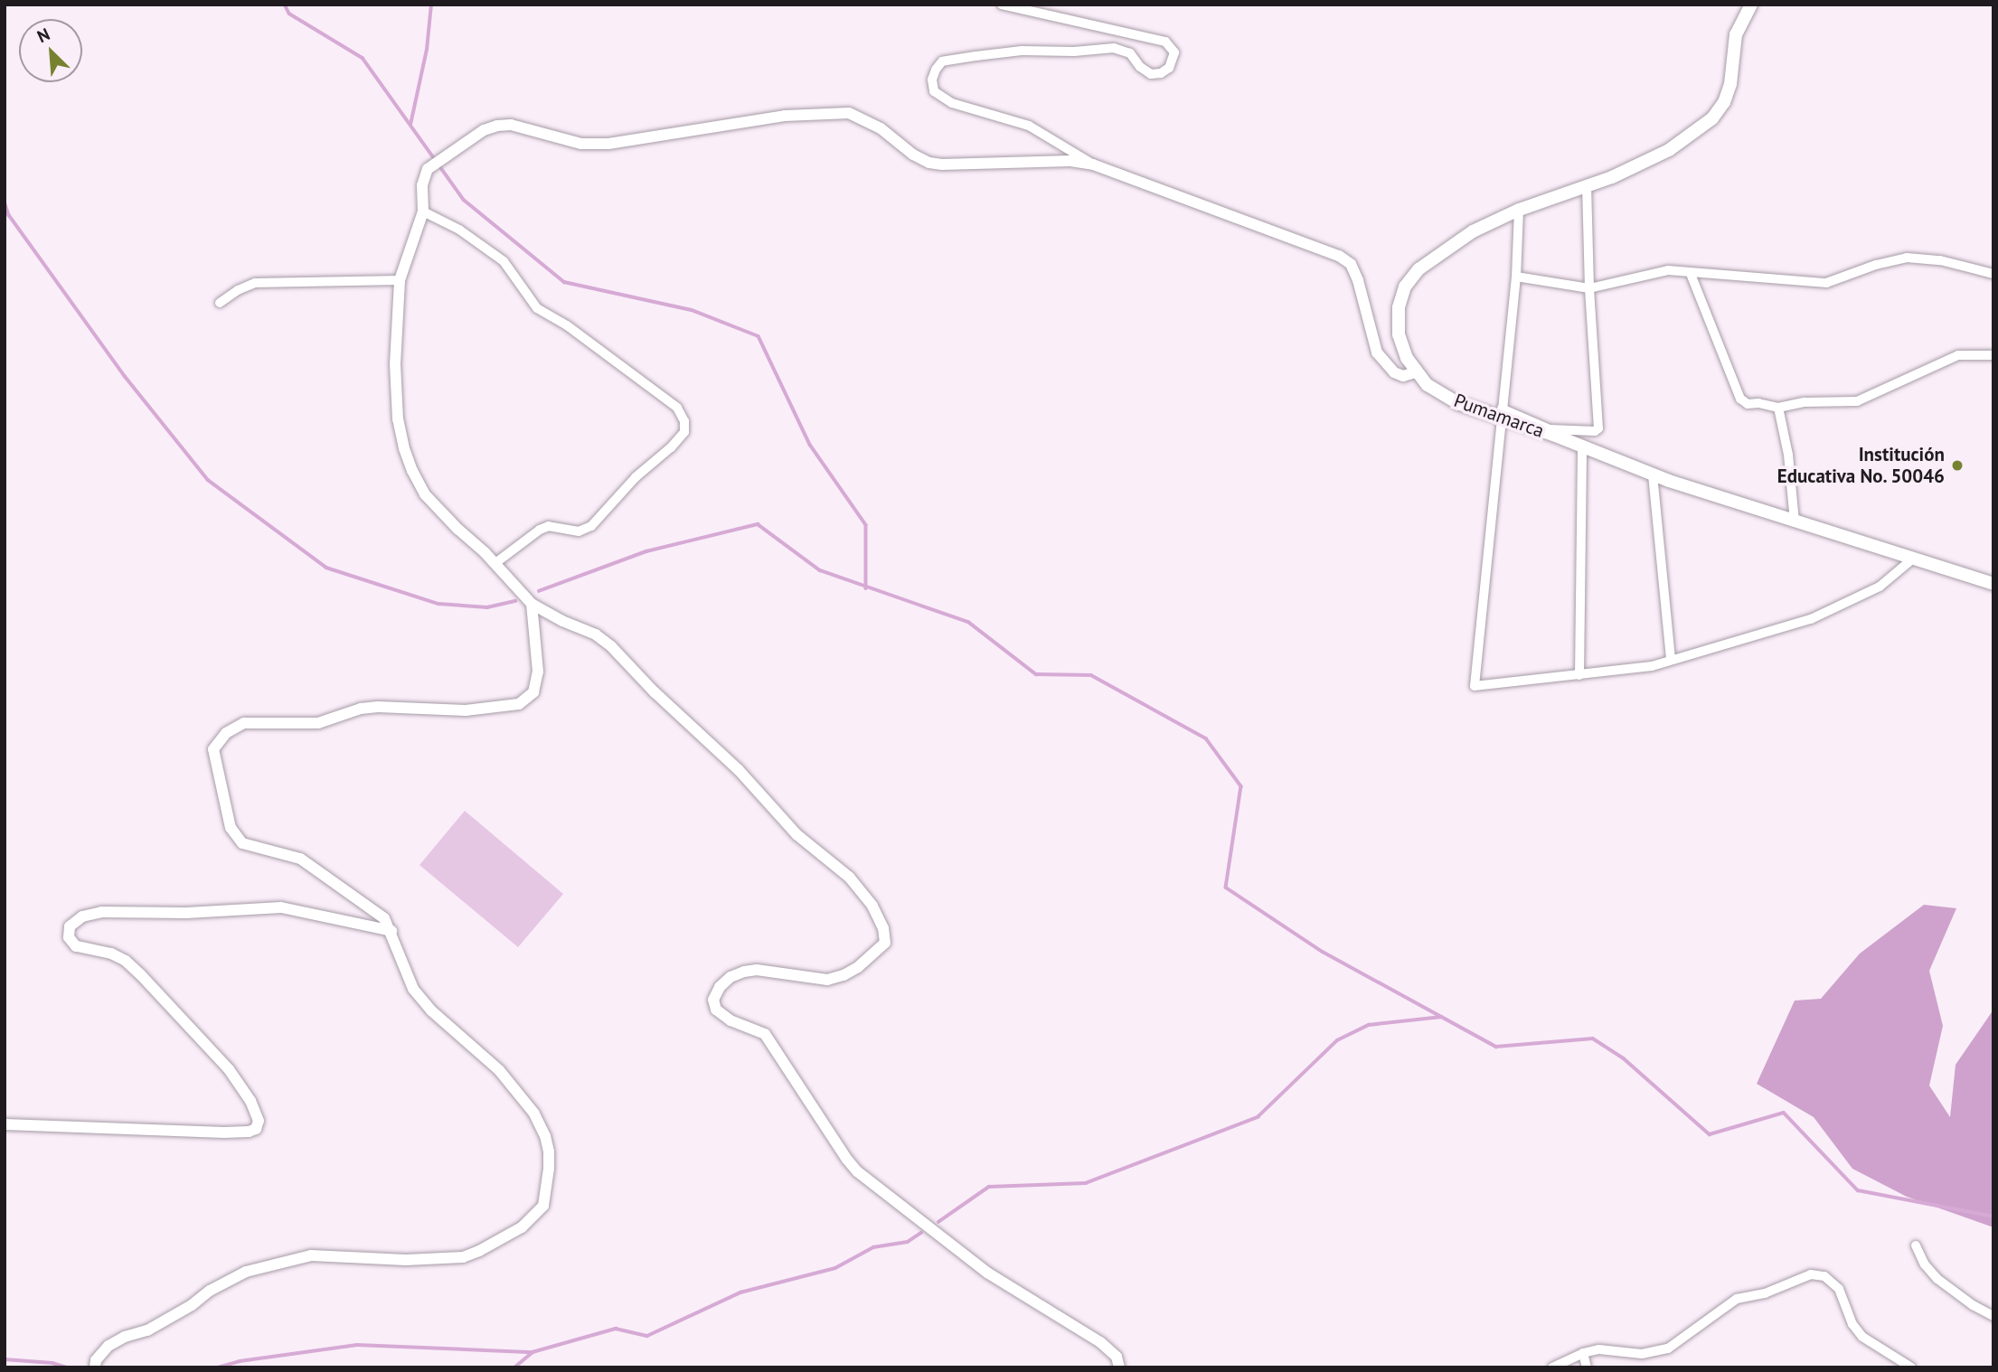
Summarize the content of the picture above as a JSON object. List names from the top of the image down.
{
  "streets": {
    "main road": ["Pumamarca"]
  },
  "places": ["Institución Educativa No. 50046"],
  "north": "top left"
}
